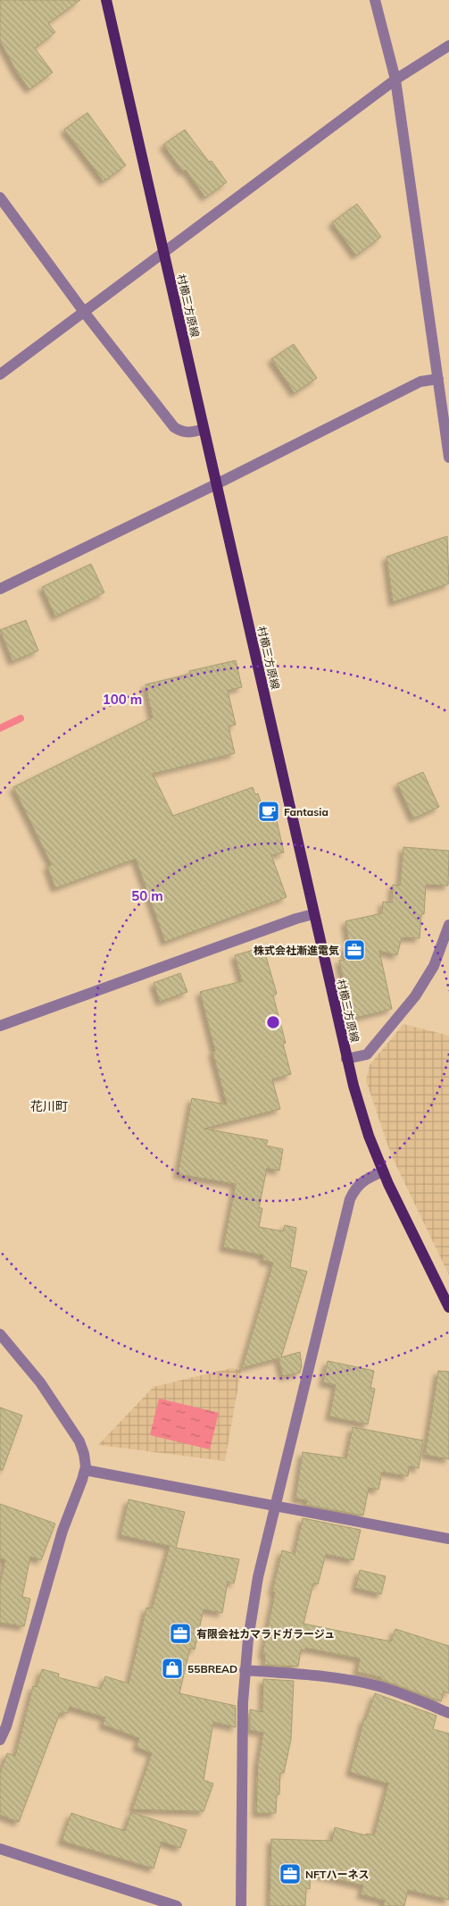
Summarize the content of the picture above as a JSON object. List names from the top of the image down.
{
  "streets": {
    "main road": ["村櫛三方原線"]
  },
  "districts": ["花川町"],
  "places": {
    "cafe": ["Fantasia"],
    "office": ["株式会社漸進電気", "有限会社カマラドガラージュ", "NFTハーネス"],
    "shop": ["55BREAD"]
  },
  "rings": ["100 m", "50 m"]
}
